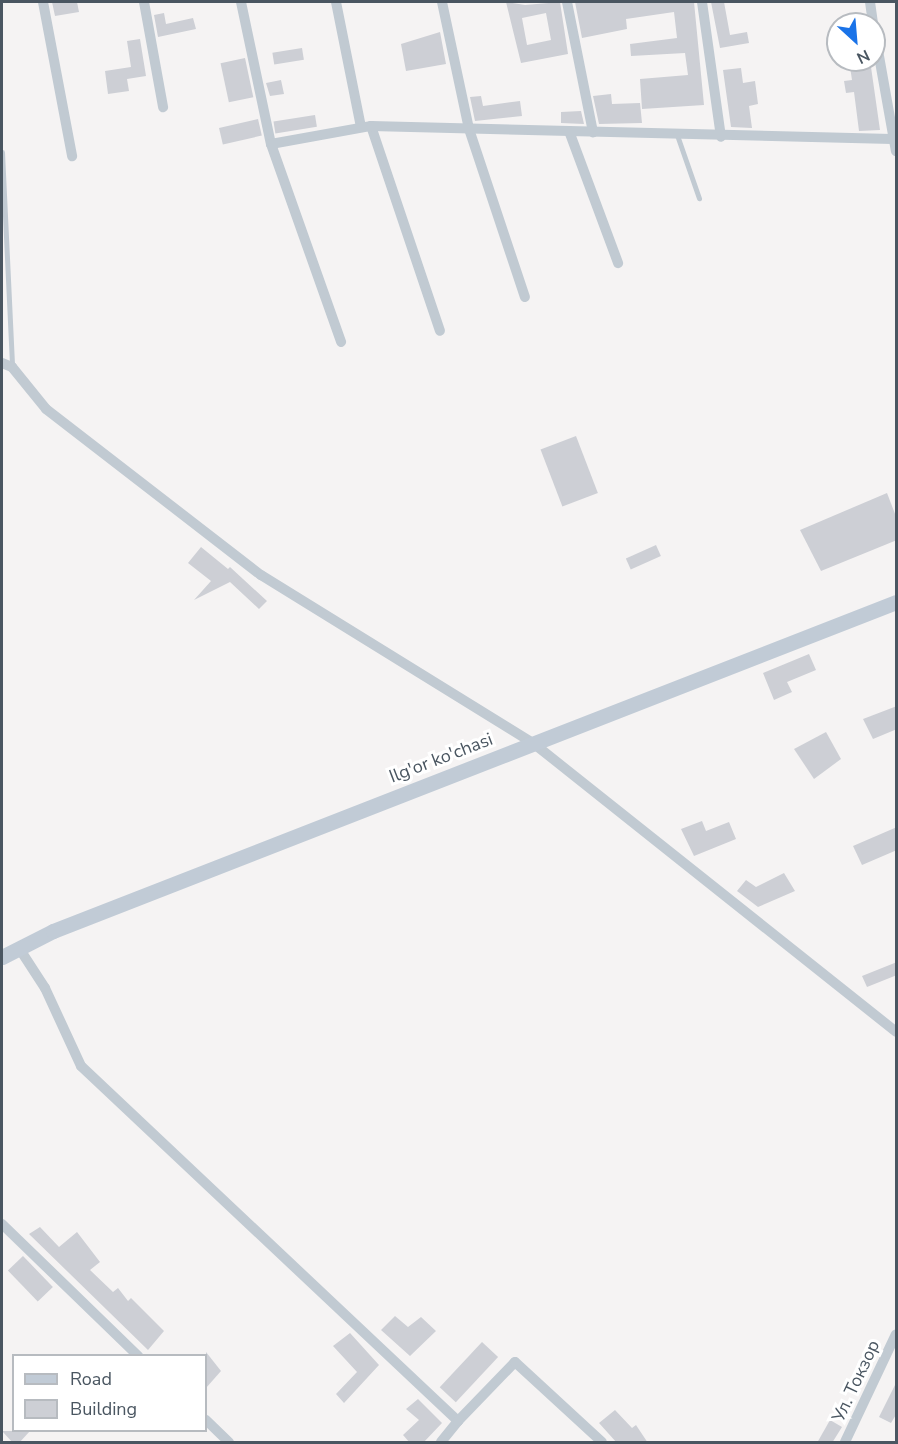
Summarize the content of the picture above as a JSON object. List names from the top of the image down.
{
  "streets": {
    "street": ["Ilg'or ko'chasi", "Ул. Токзор"]
  },
  "legend": ["Road", "Building"],
  "north": "bottom right"
}
